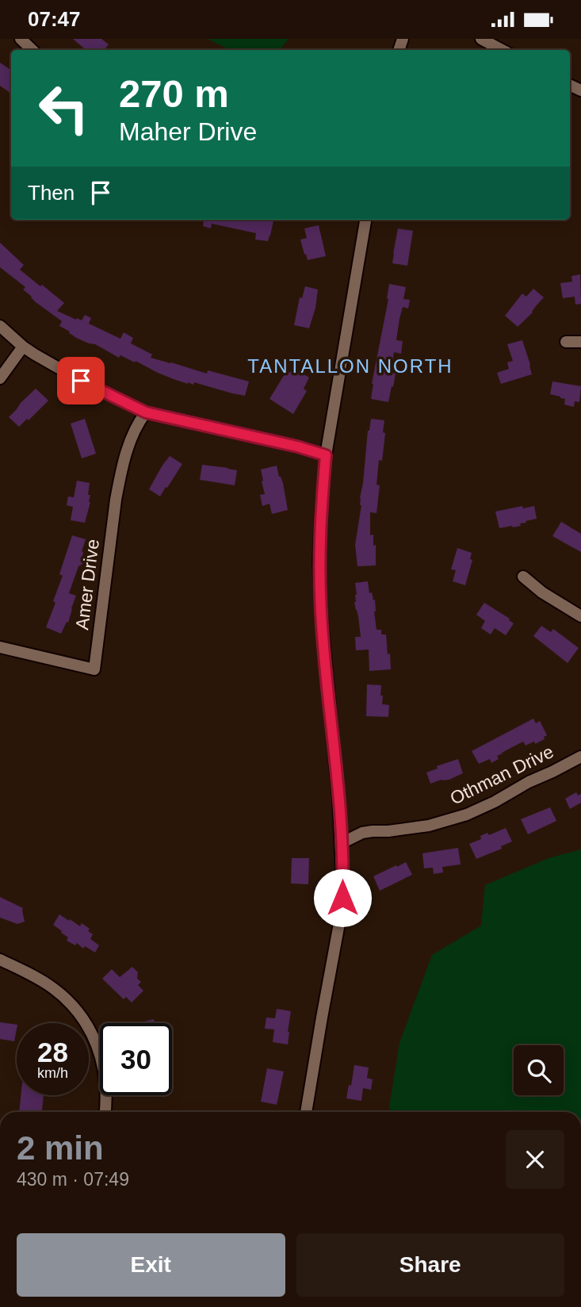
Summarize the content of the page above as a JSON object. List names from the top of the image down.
{
  "streets": {
    "street": ["Amer Drive", "Othman Drive"]
  },
  "districts": ["TANTALLON NORTH"],
  "page": {
    "status": "07:47",
    "turn": ["270 m", "Maher Drive"],
    "then": "Then",
    "speed": "28 km/h",
    "limit": "30",
    "heading": ["2 min", "430 m · 07:49"],
    "buttons": ["Exit", "Share"]
  }
}
